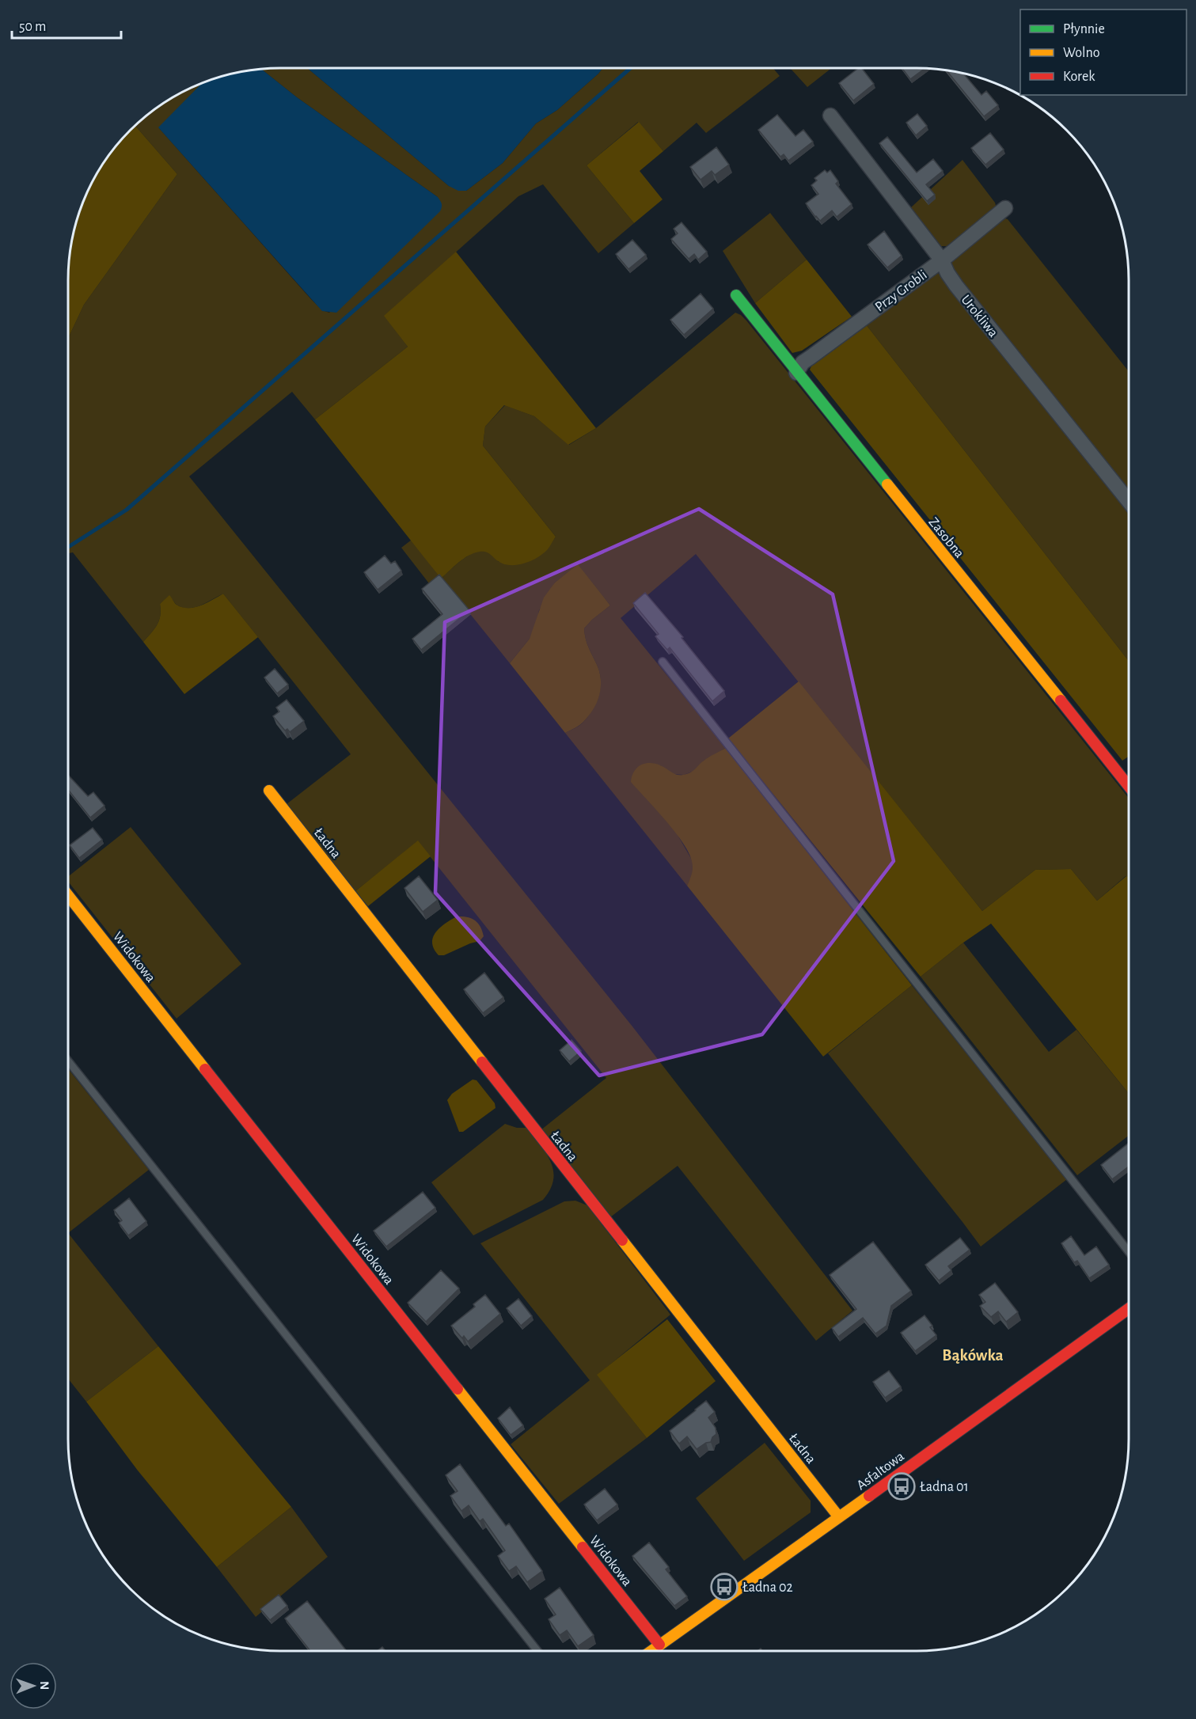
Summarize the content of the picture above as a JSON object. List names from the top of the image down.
{
  "streets": {
    "street": [
      "Przy Grobli",
      "Urokliwa",
      "Zasobna",
      "Ładna",
      "Widokowa",
      "Asfaltowa"
    ]
  },
  "crossings": [
    ["Przy Grobli", "Urokliwa"],
    ["Przy Grobli", "Zasobna"],
    ["Ładna", "Asfaltowa"],
    ["Widokowa", "Asfaltowa"]
  ],
  "districts": ["Bąkówka"],
  "places": {
    "bus stop": ["Ładna 01", "Ładna 02"]
  },
  "legend": ["Płynnie", "Wolno", "Korek"],
  "scale_bar": "50 m",
  "north": "right"
}
